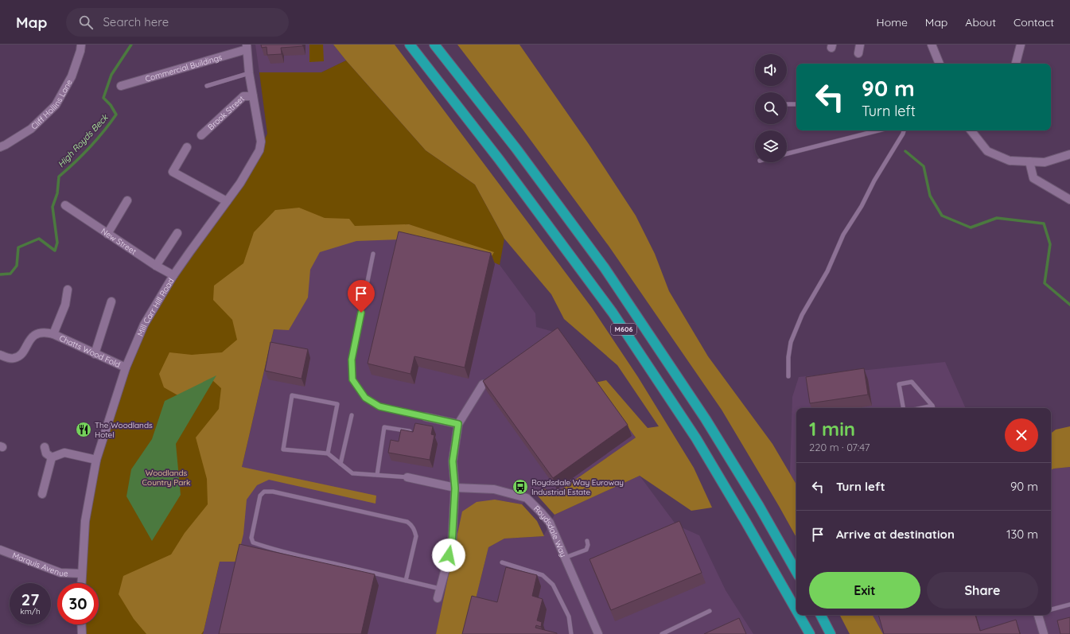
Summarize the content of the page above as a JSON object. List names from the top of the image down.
{
  "streets": {
    "highway": ["M606"],
    "street": [
      "Commercial Buildings",
      "Cliff Hollins Lane",
      "Brook Street",
      "New Street",
      "Mill Carr Hill Road",
      "Chatts Wood Fold",
      "Roydsdale Way",
      "Marquis Avenue"
    ]
  },
  "crossings": [
    ["Commercial Buildings", "Mill Carr Hill Road"],
    ["Brook Street", "Mill Carr Hill Road"],
    ["New Street", "Mill Carr Hill Road"],
    ["Mill Carr Hill Road", "Chatts Wood Fold"],
    ["Mill Carr Hill Road", "Marquis Avenue"]
  ],
  "water": ["High Royds Beck"],
  "parks": ["Woodlands Country Park"],
  "places": {
    "restaurant": ["The Woodlands Hotel"],
    "bus stop": ["Roydsdale Way Euroway Industrial Estate"]
  },
  "page": {
    "header": "Map",
    "search": "Search here",
    "nav": [
      "Home",
      "Map",
      "About",
      "Contact"
    ],
    "turn": ["90 m", "Turn left"],
    "heading": ["1 min", "220 m · 07:47"],
    "list": [
      {
        "name": "Turn left",
        "value": "90 m"
      },
      {
        "name": "Arrive at destination",
        "value": "130 m"
      }
    ],
    "buttons": ["Exit", "Share"],
    "speed": "27 km/h",
    "limit": "30"
  }
}
